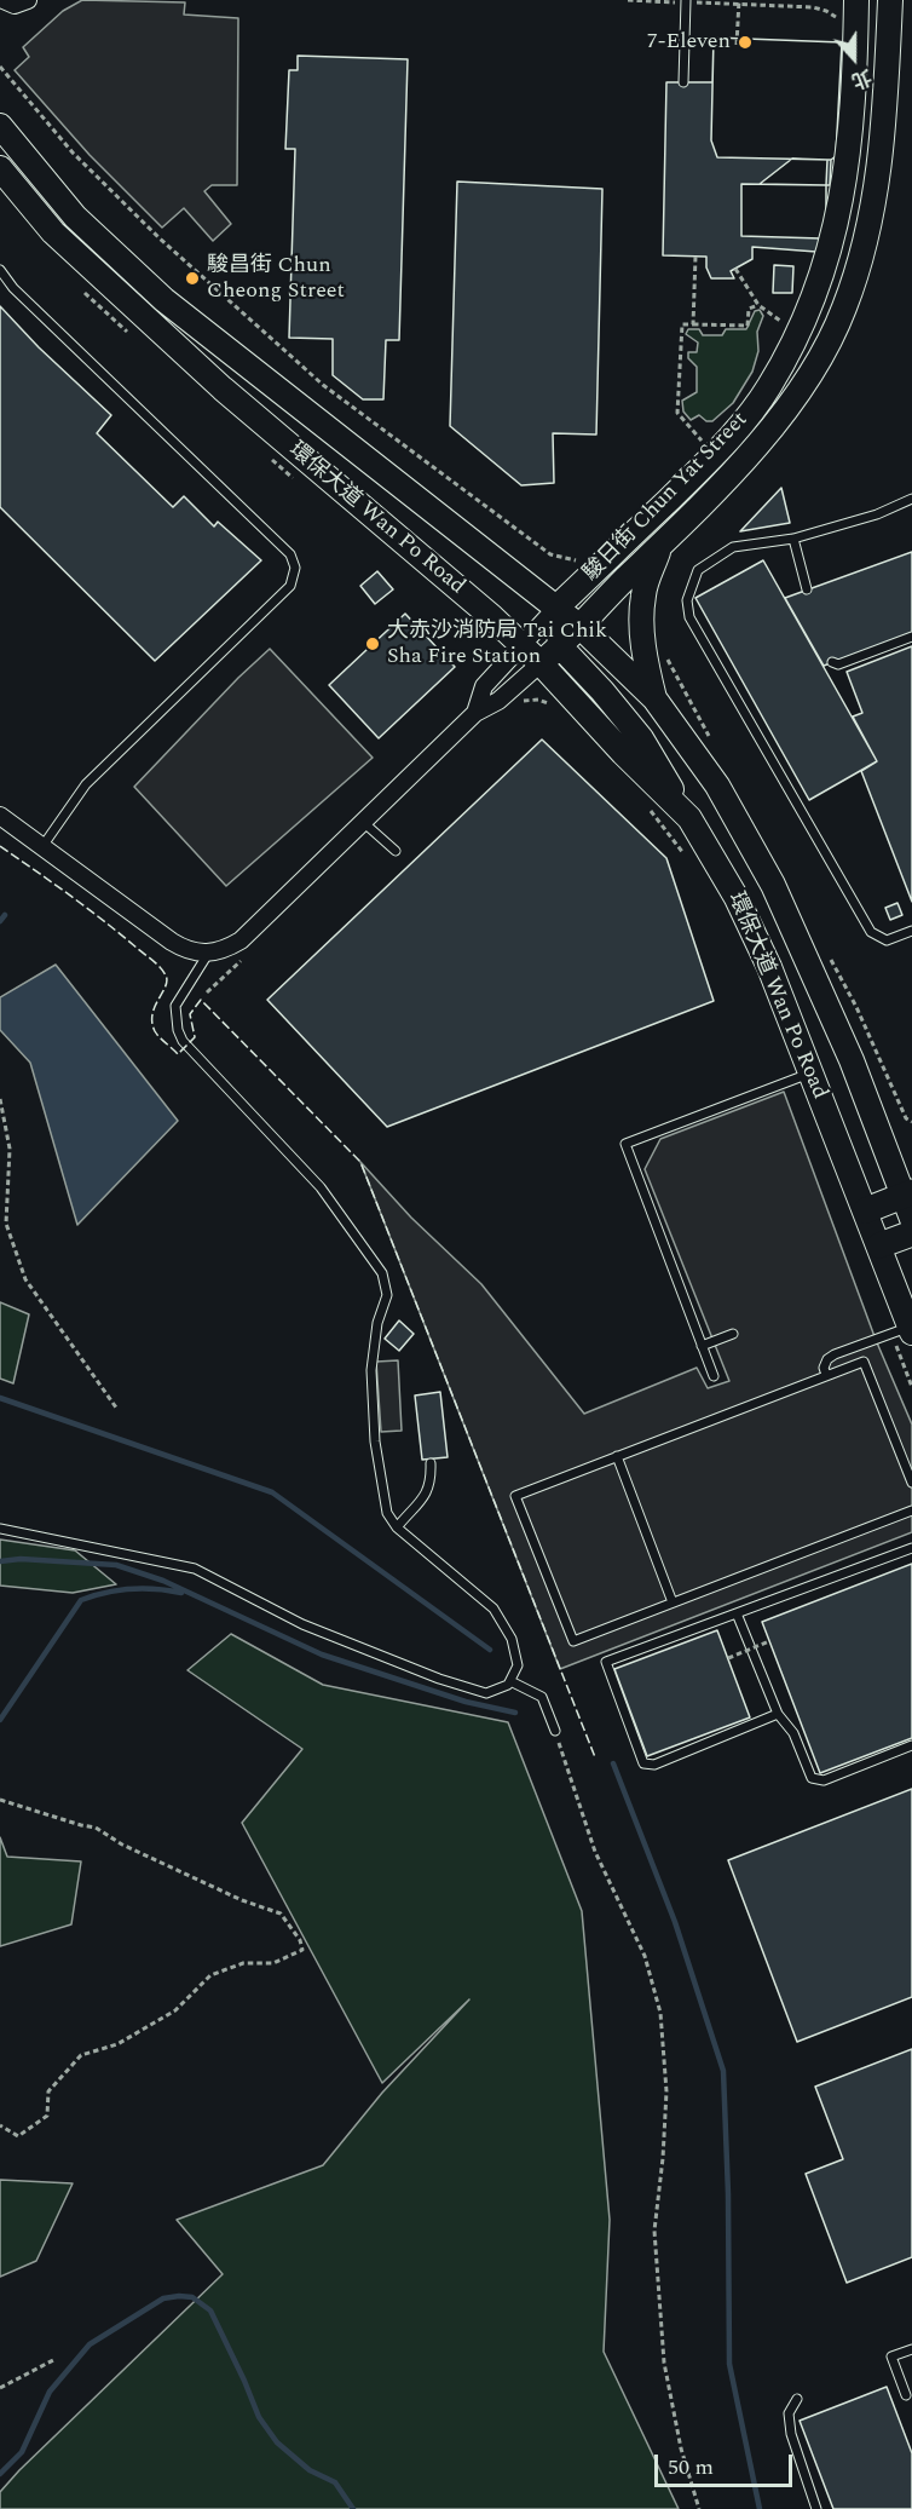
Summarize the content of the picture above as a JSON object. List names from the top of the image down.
{
  "streets": {
    "main road": ["駿日街 Chun Yat Street", "環保大道 Wan Po Road"]
  },
  "crossings": [
    ["駿日街 Chun Yat Street", "環保大道 Wan Po Road"]
  ],
  "places": ["7-Eleven", "駿昌街 Chun Cheong Street", "大赤沙消防局 Tai Chik Sha Fire Station"],
  "scale_bar": "50 m",
  "north": "bottom"
}
